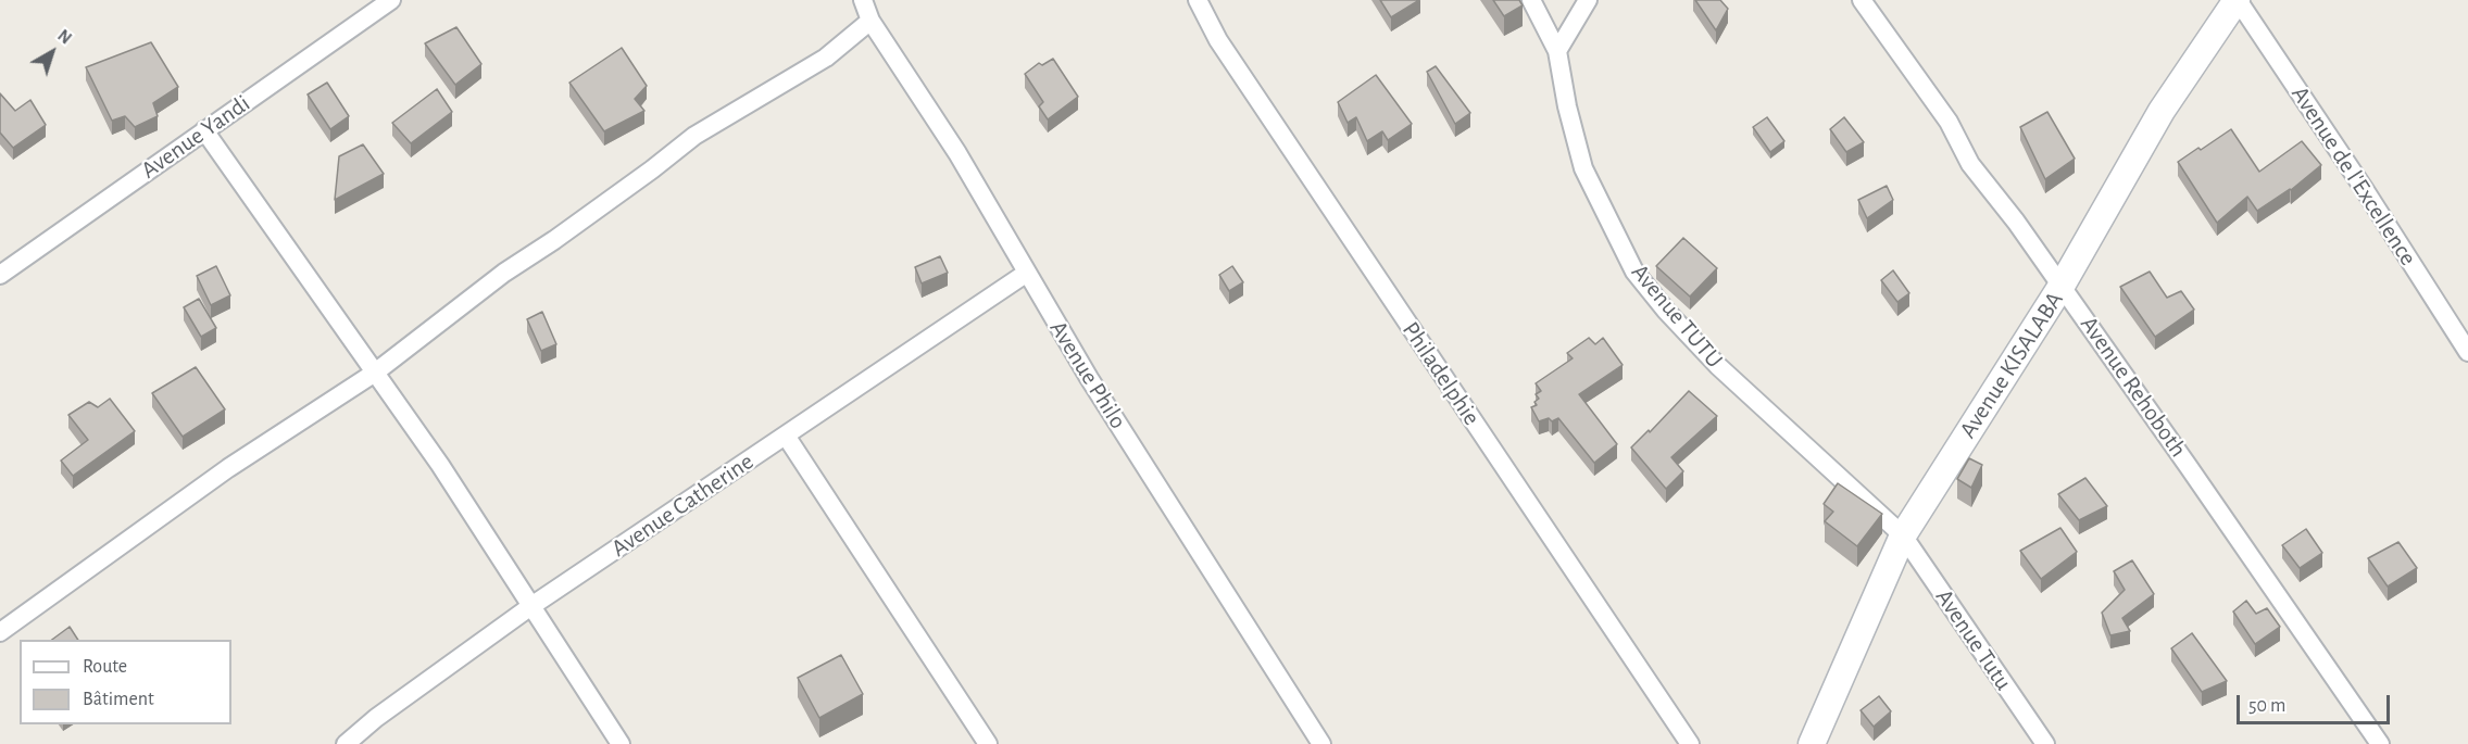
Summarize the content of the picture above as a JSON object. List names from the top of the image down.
{
  "streets": {
    "street": [
      "Avenue Yandi",
      "Avenue de l'Excellence",
      "Avenue TUTU",
      "Avenue KISALABA",
      "Philadelphie",
      "Avenue Philo",
      "Avenue Rehoboth",
      "Avenue Catherine",
      "Avenue Tutu"
    ]
  },
  "crossings": [
    ["Avenue de l'Excellence", "Avenue KISALABA"],
    ["Avenue TUTU", "Avenue KISALABA"],
    ["Avenue TUTU", "Avenue Tutu"],
    ["Avenue KISALABA", "Avenue Rehoboth"],
    ["Avenue KISALABA", "Avenue Tutu"],
    ["Avenue Philo", "Avenue Catherine"]
  ],
  "legend": ["Route", "Bâtiment"],
  "scale_bar": "50 m",
  "north": "top right"
}
